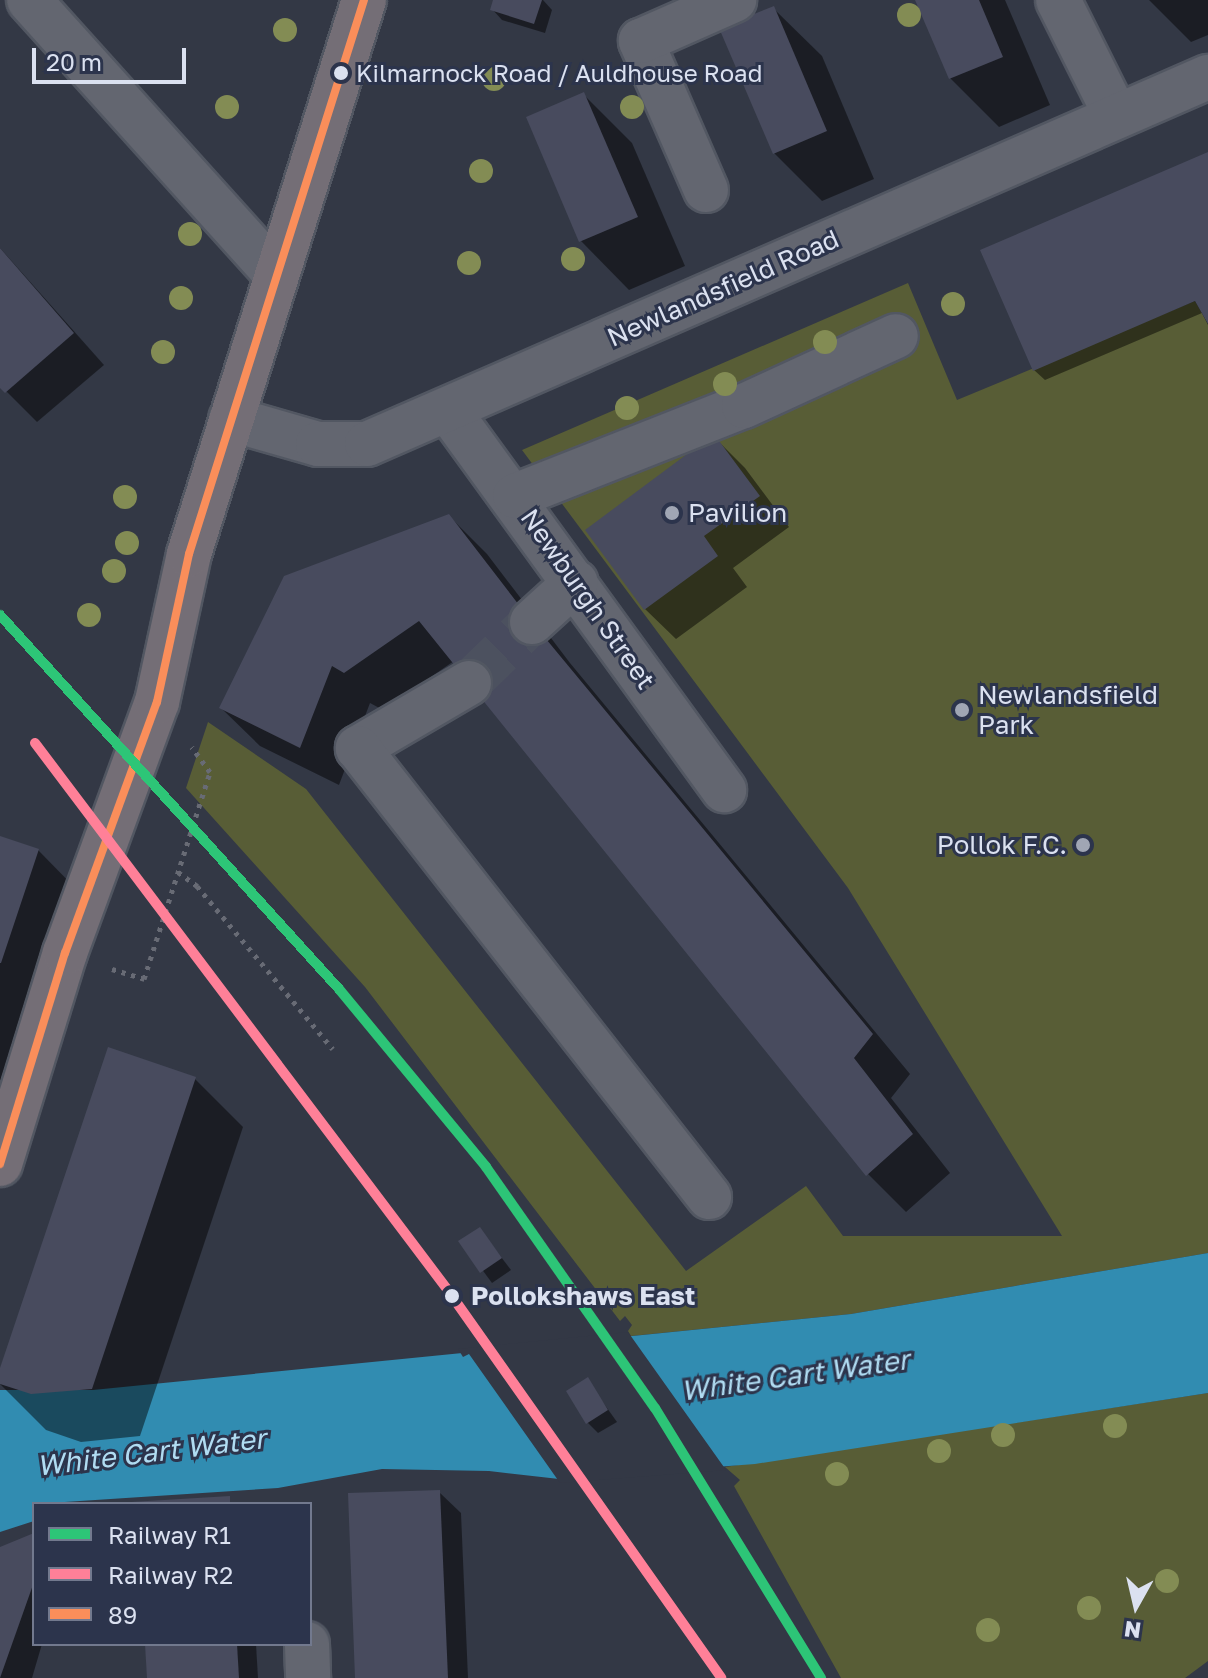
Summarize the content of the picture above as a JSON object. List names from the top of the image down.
{
  "streets": {
    "street": ["Newlandsfield Road", "Newburgh Street"]
  },
  "crossings": [
    ["Newlandsfield Road", "Newburgh Street"]
  ],
  "water": ["White Cart Water"],
  "places": [
    "Kilmarnock Road / Auldhouse Road",
    "Pavilion",
    "Newlandsfield Park",
    "Pollok F.C.",
    "Pollokshaws East"
  ],
  "lines": ["transit line 89", "rail line R1", "rail line R2"],
  "legend": ["Railway R1", "Railway R2", "89"],
  "scale_bar": "20 m",
  "north": "bottom"
}
